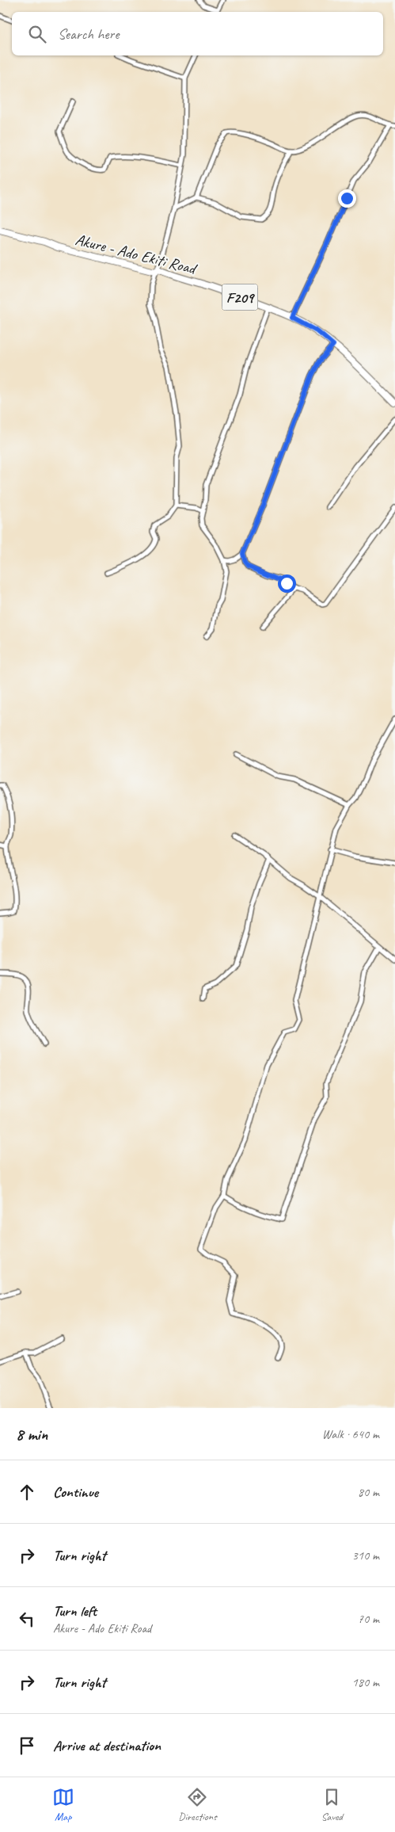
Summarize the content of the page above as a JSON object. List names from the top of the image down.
{
  "streets": {
    "main road": ["Akure - Ado Ekiti Road", "F209"]
  },
  "page": {
    "search": "Search here",
    "heading": ["8 min", "Walk · 640 m"],
    "list": [
      ["Continue", "80 m"],
      ["Turn right", "310 m"],
      ["Turn left", "Akure - Ado Ekiti Road", "70 m"],
      ["Turn right", "180 m"],
      "Arrive at destination"
    ],
    "nav": ["Map", "Directions", "Saved"]
  }
}
